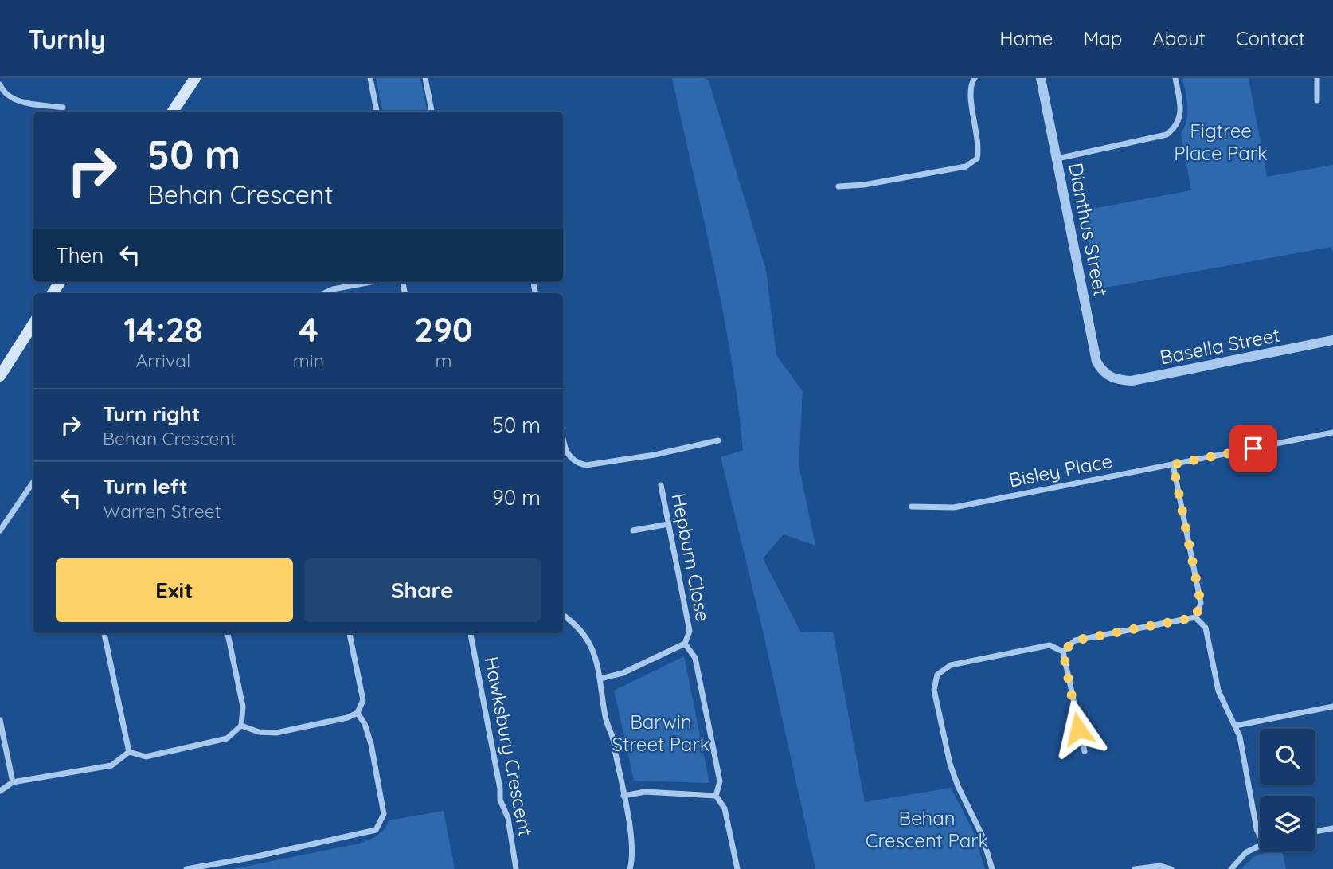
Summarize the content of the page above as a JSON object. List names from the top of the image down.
{
  "streets": {
    "street": [
      "Dianthus Street",
      "Basella Street",
      "Bisley Place",
      "Hepburn Close",
      "Hawksbury Crescent"
    ]
  },
  "crossings": [
    ["Dianthus Street", "Basella Street"]
  ],
  "parks": ["Figtree Place Park", "Barwin Street Park", "Behan Crescent Park"],
  "page": {
    "header": "Turnly",
    "nav": [
      "Home",
      "Map",
      "About",
      "Contact"
    ],
    "turn": ["50 m", "Behan Crescent"],
    "then": "Then",
    "eta": [
      "14:28",
      "Arrival",
      "4",
      "min",
      "290",
      "m"
    ],
    "list": [
      {
        "name": "Turn right",
        "note": "Behan Crescent",
        "value": "50 m"
      },
      {
        "name": "Turn left",
        "note": "Warren Street",
        "value": "90 m"
      }
    ],
    "buttons": ["Exit", "Share"]
  }
}
